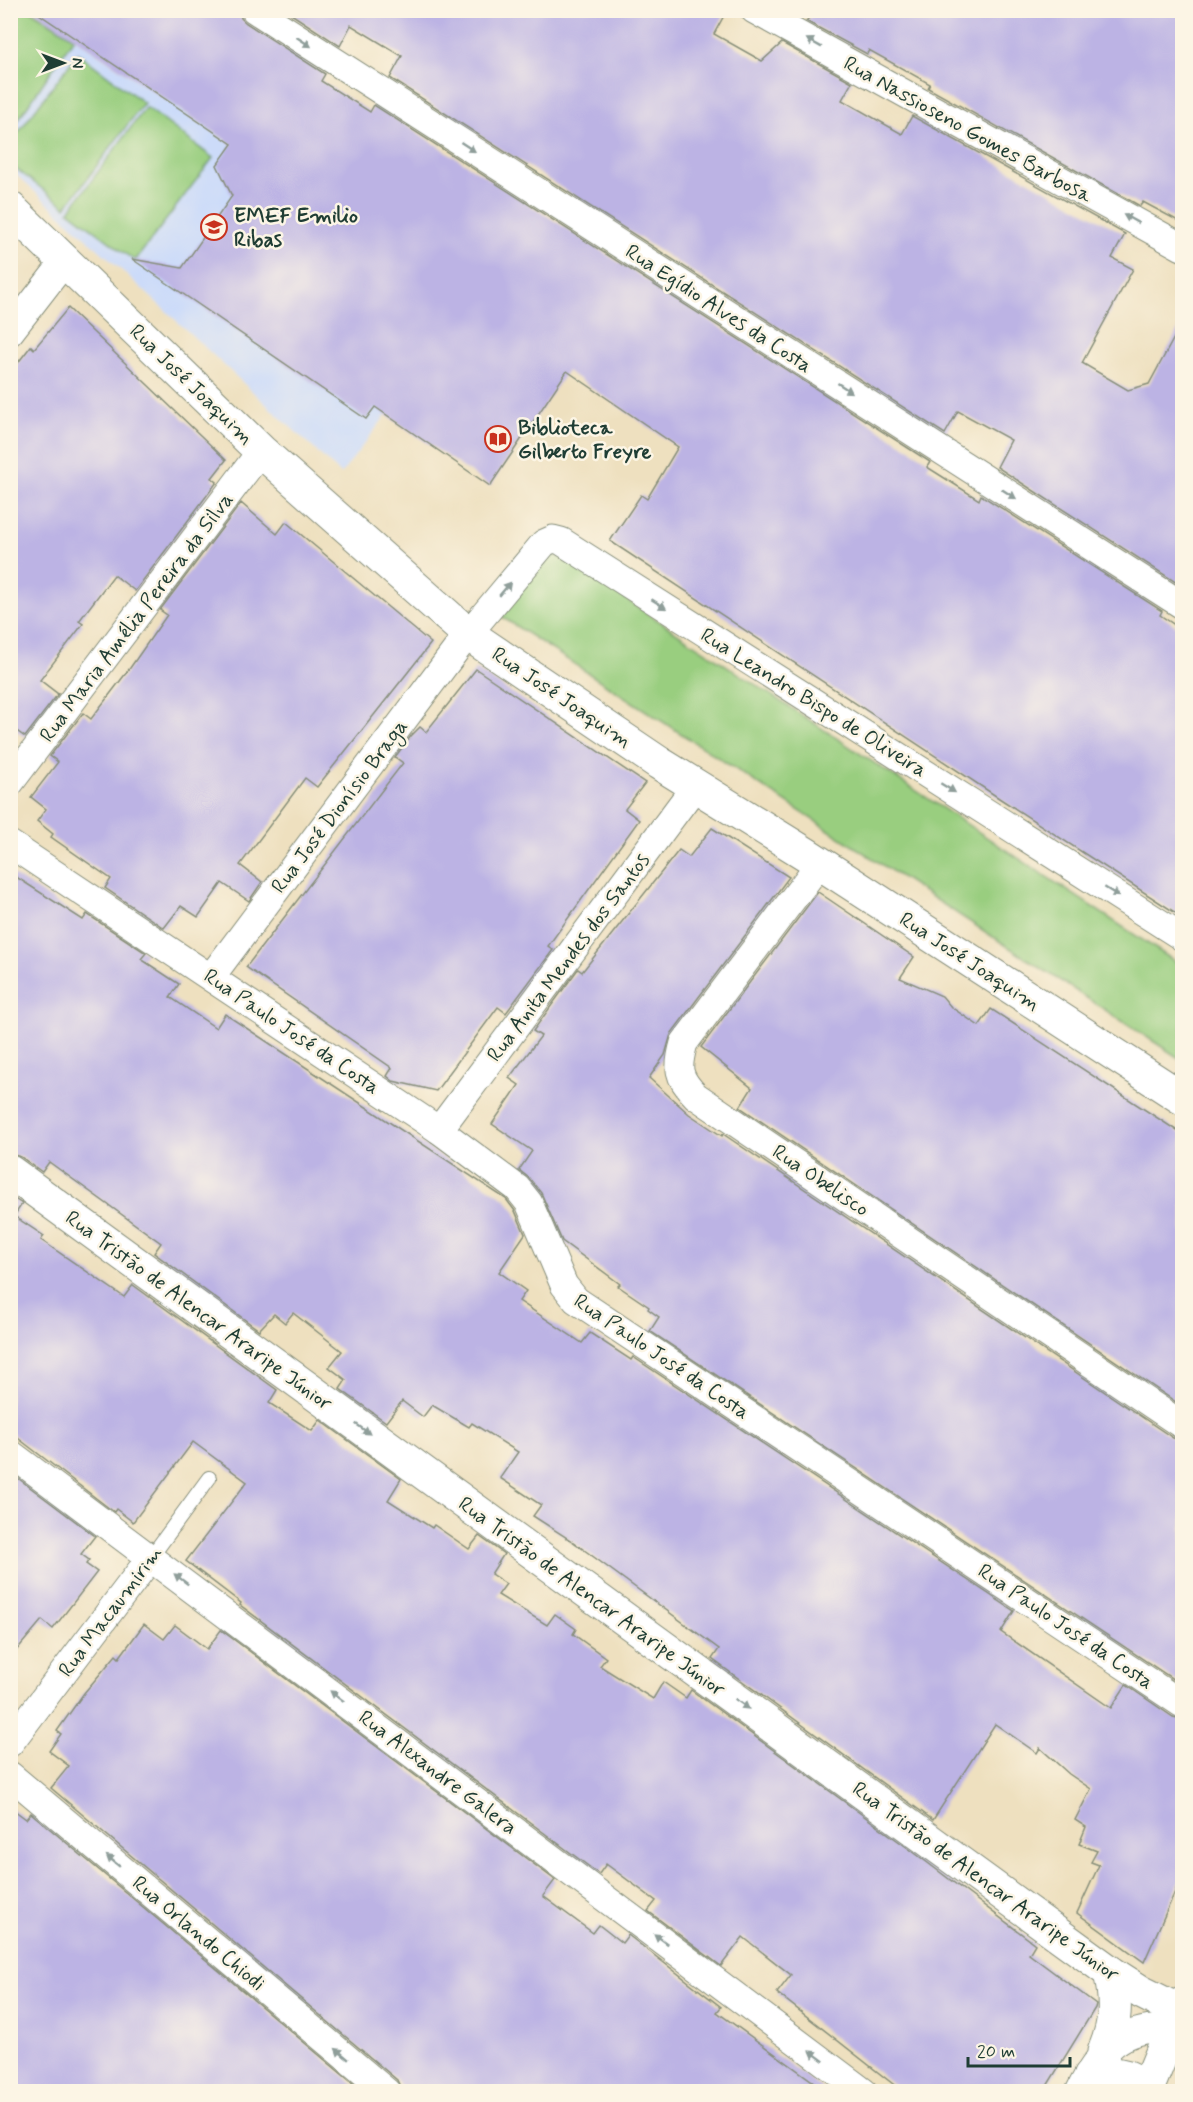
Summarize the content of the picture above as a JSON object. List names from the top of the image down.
{
  "streets": {
    "street": [
      "Rua Nassioseno Gomes Barbosa",
      "Rua Egídio Alves da Costa",
      "Rua José Joaquim",
      "Rua Maria Amélia Pereira da Silva",
      "Rua Leandro Bispo de Oliveira",
      "Rua José Dionísio Braga",
      "Rua Anita Mendes dos Santos",
      "Rua Paulo José da Costa",
      "Rua Obelisco",
      "Rua Tristão de Alencar Araripe Júnior",
      "Rua Macaumirim",
      "Rua Alexandre Galera",
      "Rua Orlando Chiodi"
    ]
  },
  "crossings": [
    ["Rua José Joaquim", "Rua Maria Amélia Pereira da Silva"],
    ["Rua José Joaquim", "Rua Leandro Bispo de Oliveira"],
    ["Rua José Joaquim", "Rua José Dionísio Braga"],
    ["Rua José Joaquim", "Rua Anita Mendes dos Santos"],
    ["Rua José Joaquim", "Rua Obelisco"],
    ["Rua Leandro Bispo de Oliveira", "Rua José Dionísio Braga"],
    ["Rua José Dionísio Braga", "Rua Paulo José da Costa"],
    ["Rua Anita Mendes dos Santos", "Rua Paulo José da Costa"],
    ["Rua Macaumirim", "Rua Alexandre Galera"]
  ],
  "one_way": [
    "Rua Nassioseno Gomes Barbosa",
    "Rua Egídio Alves da Costa",
    "Rua Leandro Bispo de Oliveira",
    "Rua Tristão de Alencar Araripe Júnior",
    "Rua Alexandre Galera",
    "Rua Orlando Chiodi"
  ],
  "places": {
    "school or university": ["EMEF Emilio Ribas"],
    "library": ["Biblioteca Gilberto Freyre"]
  },
  "scale_bar": "20 m",
  "north": "right"
}
